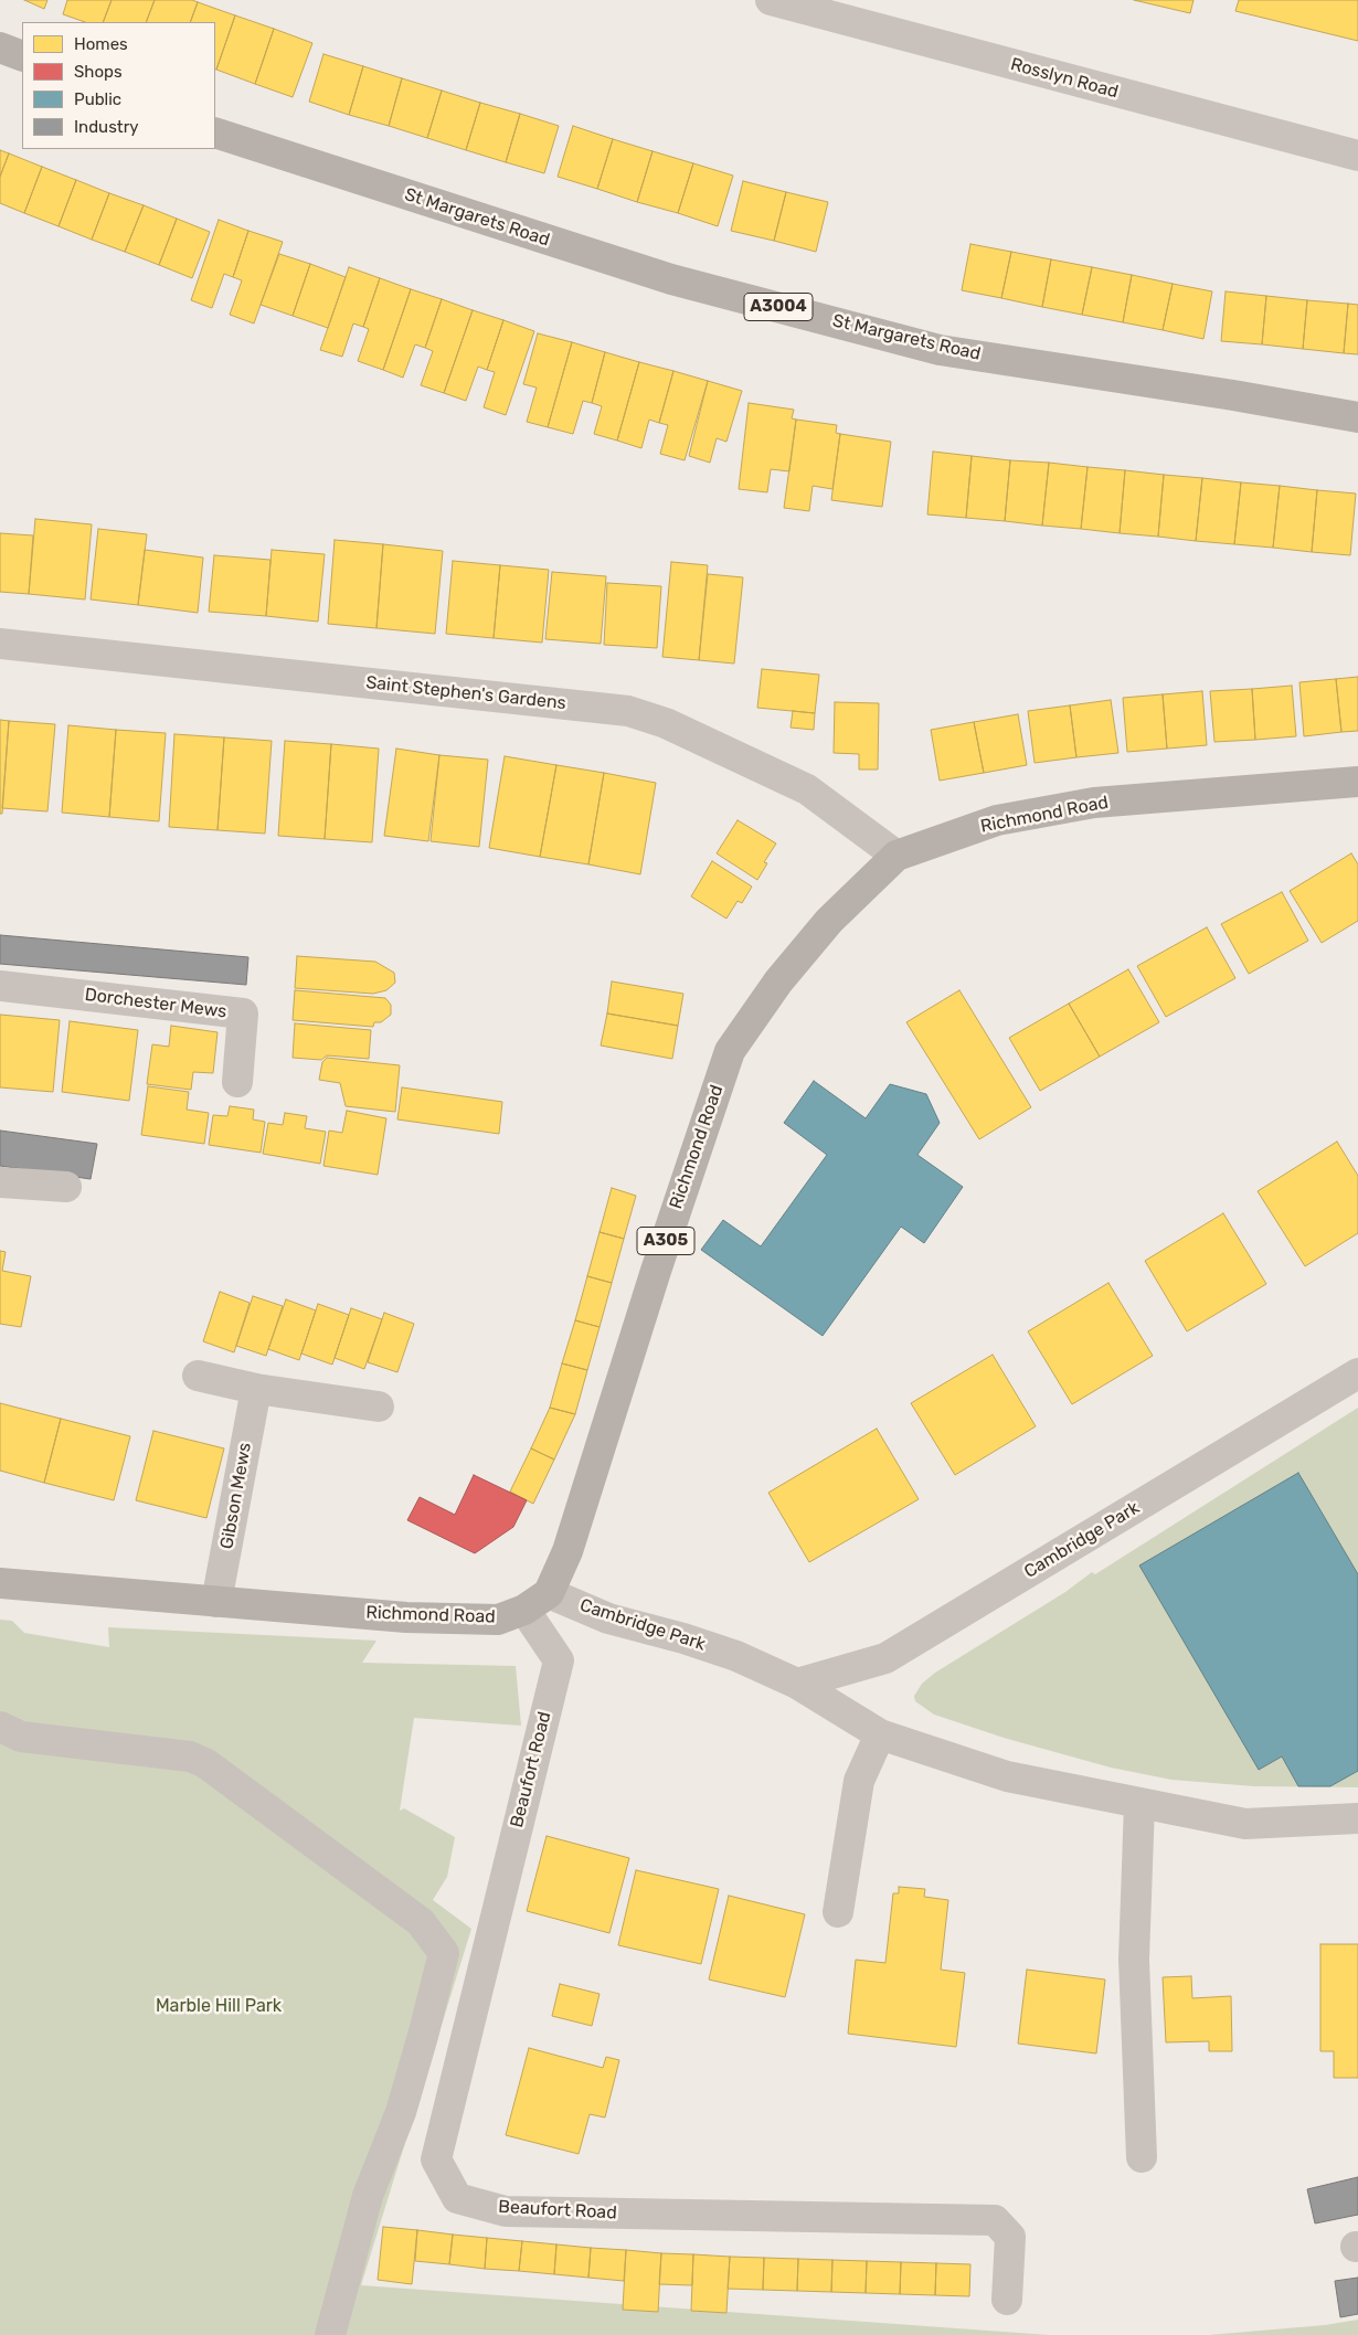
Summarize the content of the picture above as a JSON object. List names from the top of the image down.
{
  "streets": {
    "main road": [
      "St Margarets Road",
      "A3004",
      "Richmond Road",
      "A305"
    ],
    "street": [
      "Rosslyn Road",
      "Saint Stephen's Gardens",
      "Dorchester Mews",
      "Gibson Mews",
      "Cambridge Park",
      "Beaufort Road"
    ]
  },
  "crossings": [
    ["Saint Stephen's Gardens", "Richmond Road"],
    ["Richmond Road", "Gibson Mews"],
    ["Richmond Road", "Cambridge Park"],
    ["Richmond Road", "Beaufort Road"]
  ],
  "parks": ["Marble Hill Park"],
  "legend": [
    "Homes",
    "Shops",
    "Public",
    "Industry"
  ]
}
